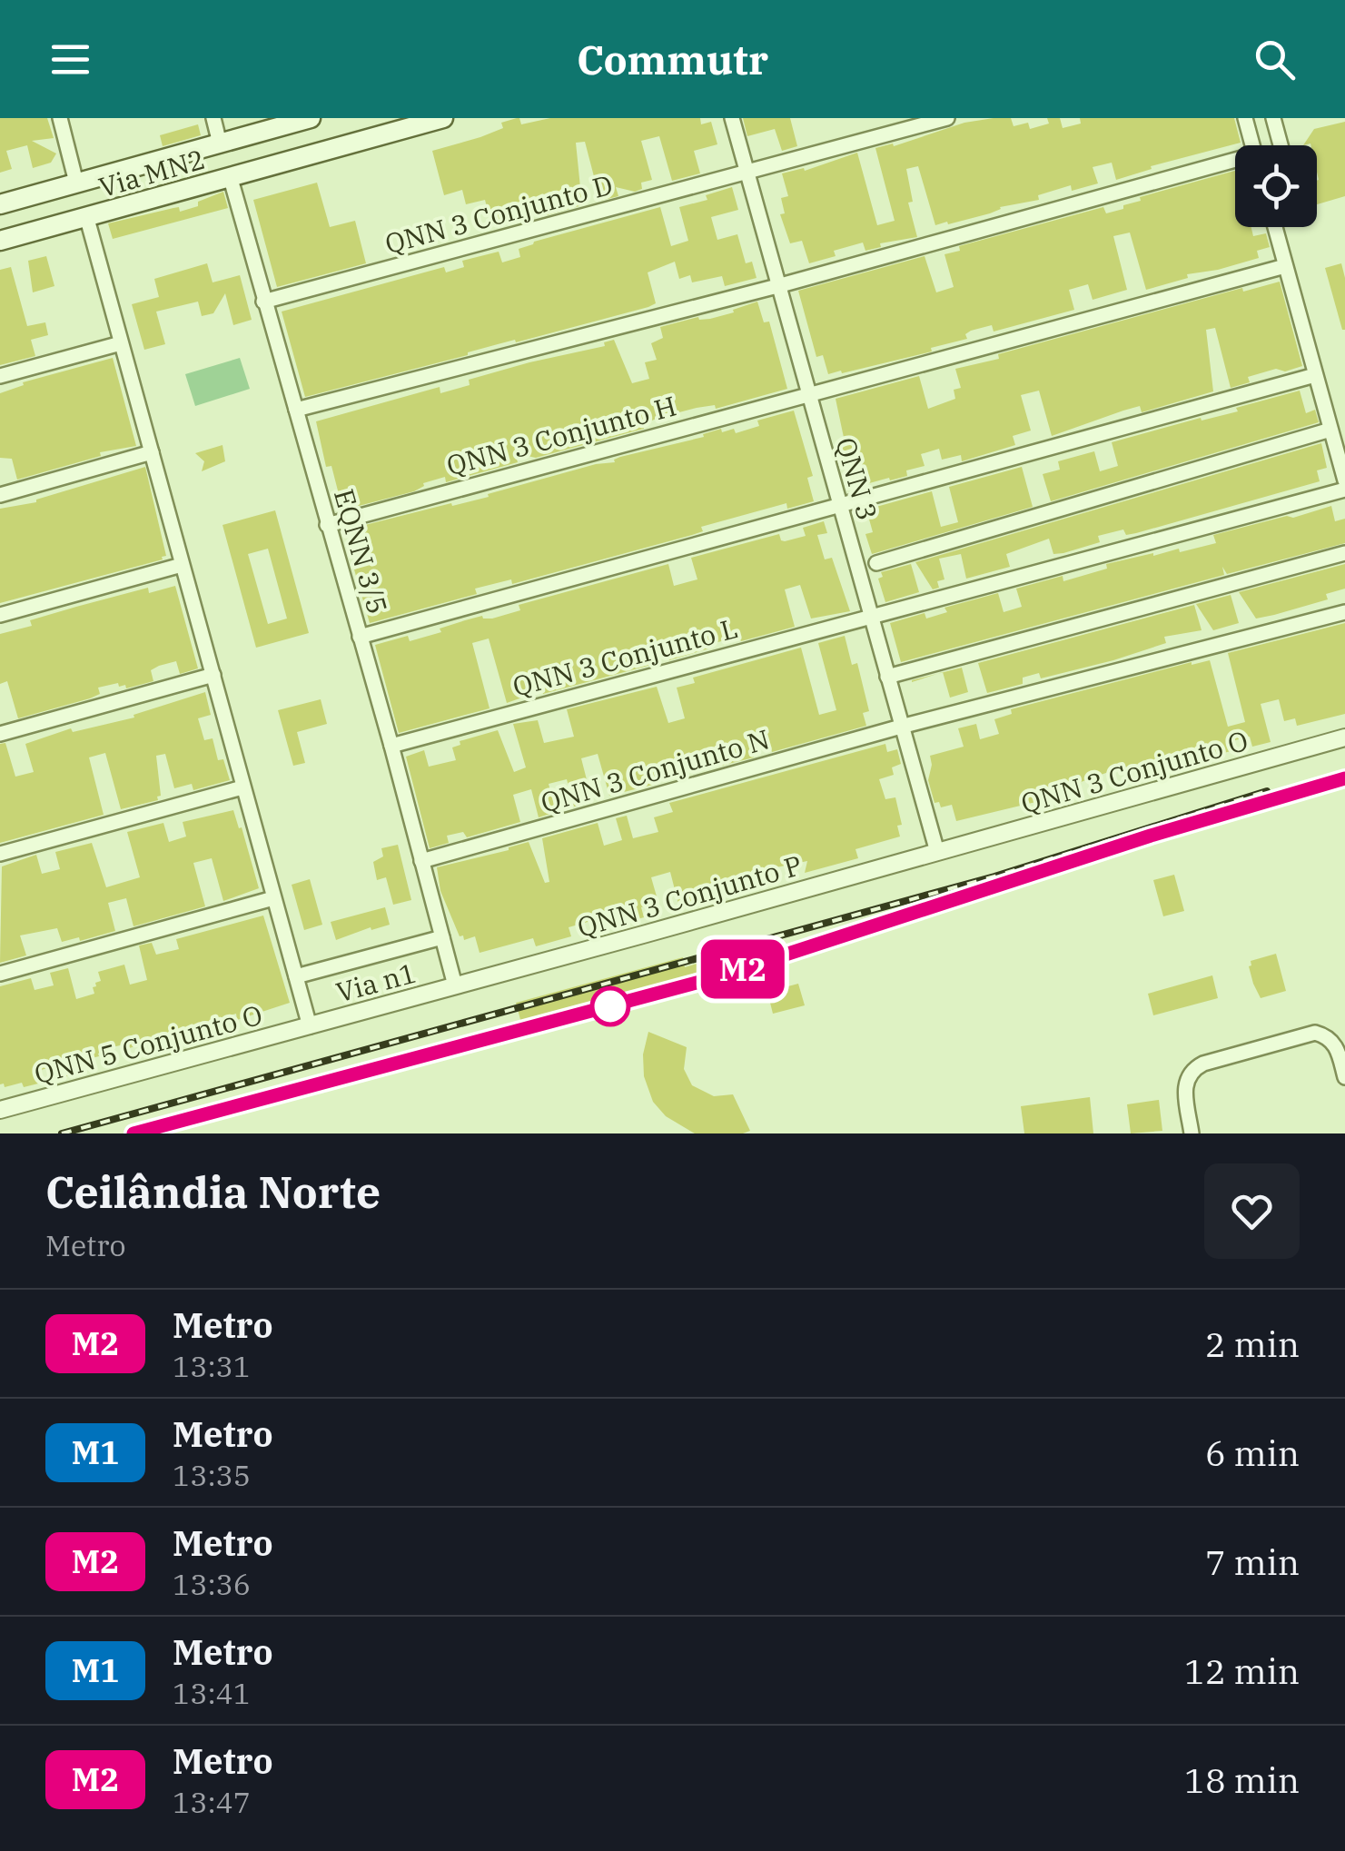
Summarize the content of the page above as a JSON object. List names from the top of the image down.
{
  "streets": {
    "main road": ["Via MN2"],
    "street": [
      "QNN 3 Conjunto D",
      "QNN 3 Conjunto H",
      "QNN 3",
      "EQNN 3/5",
      "QNN 3 Conjunto L",
      "QNN 3 Conjunto N",
      "QNN 3 Conjunto O",
      "QNN 3 Conjunto P",
      "Via n1",
      "QNN 5 Conjunto O"
    ]
  },
  "crossings": [
    ["Via MN2", "EQNN 3/5"],
    ["QNN 3 Conjunto D", "QNN 3"],
    ["QNN 3 Conjunto D", "EQNN 3/5"],
    ["QNN 3 Conjunto H", "QNN 3"],
    ["QNN 3 Conjunto H", "EQNN 3/5"],
    ["QNN 3", "QNN 3 Conjunto L"],
    ["QNN 3", "QNN 3 Conjunto N"],
    ["QNN 3", "QNN 3 Conjunto O"],
    ["QNN 3", "QNN 3 Conjunto P"],
    ["EQNN 3/5", "QNN 3 Conjunto L"],
    ["EQNN 3/5", "QNN 3 Conjunto N"],
    ["EQNN 3/5", "QNN 3 Conjunto P"],
    ["EQNN 3/5", "Via n1"],
    ["QNN 3 Conjunto O", "QNN 3 Conjunto P"],
    ["QNN 3 Conjunto P", "Via n1"],
    ["Via n1", "QNN 5 Conjunto O"]
  ],
  "lines": ["metro line M2"],
  "page": {
    "header": "Commutr",
    "on_map": "M2",
    "heading": ["Ceilândia Norte", "Metro"],
    "list": [
      {
        "mark": "M2",
        "name": "Metro",
        "note": "13:31",
        "value": "2 min"
      },
      {
        "mark": "M1",
        "name": "Metro",
        "note": "13:35",
        "value": "6 min"
      },
      {
        "mark": "M2",
        "name": "Metro",
        "note": "13:36",
        "value": "7 min"
      },
      {
        "mark": "M1",
        "name": "Metro",
        "note": "13:41",
        "value": "12 min"
      },
      {
        "mark": "M2",
        "name": "Metro",
        "note": "13:47",
        "value": "18 min"
      }
    ]
  }
}
